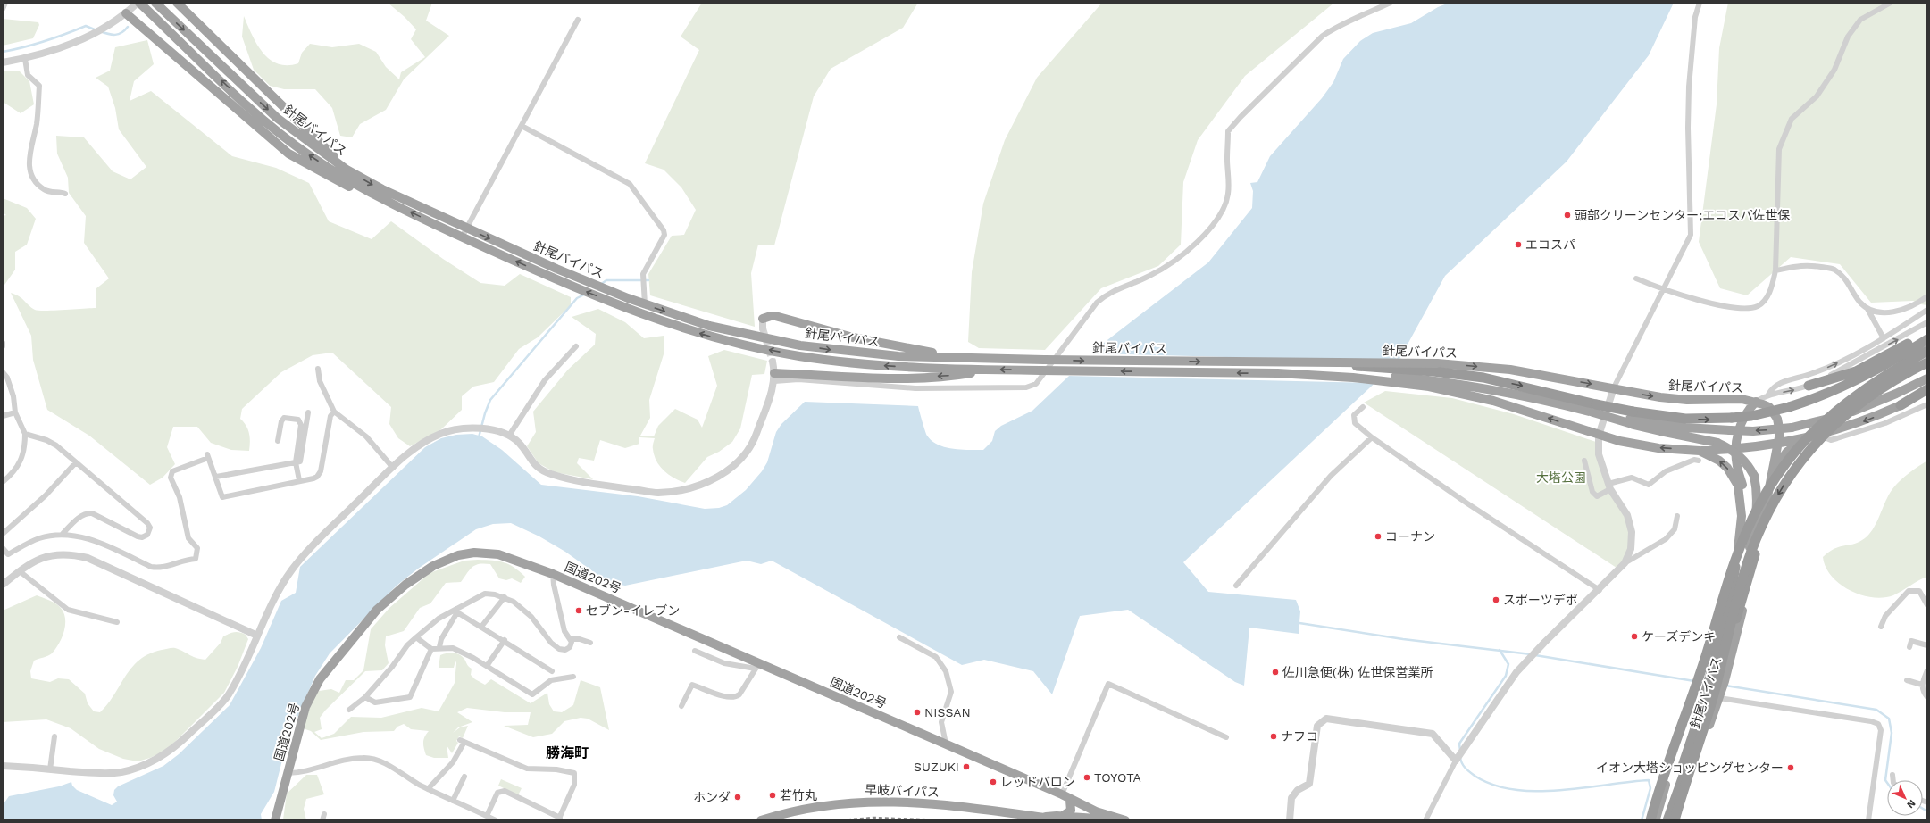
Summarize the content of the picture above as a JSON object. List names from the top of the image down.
{
  "streets": {
    "highway": ["針尾バイパス", "国道202号", "早岐バイパス"]
  },
  "crossings": [
    ["国道202号", "早岐バイパス"]
  ],
  "districts": ["勝海町"],
  "parks": ["大塔公園"],
  "places": [
    "頭部クリーンセンター;エコスパ佐世保",
    "エコスパ",
    "コーナン",
    "スポーツデポ",
    "セブン-イレブン",
    "ケーズデンキ",
    "佐川急便(株) 佐世保営業所",
    "NISSAN",
    "ナフコ",
    "SUZUKI",
    "イオン大塔ショッピングセンター",
    "TOYOTA",
    "レッドバロン",
    "若竹丸",
    "ホンダ"
  ],
  "north": "bottom right"
}
